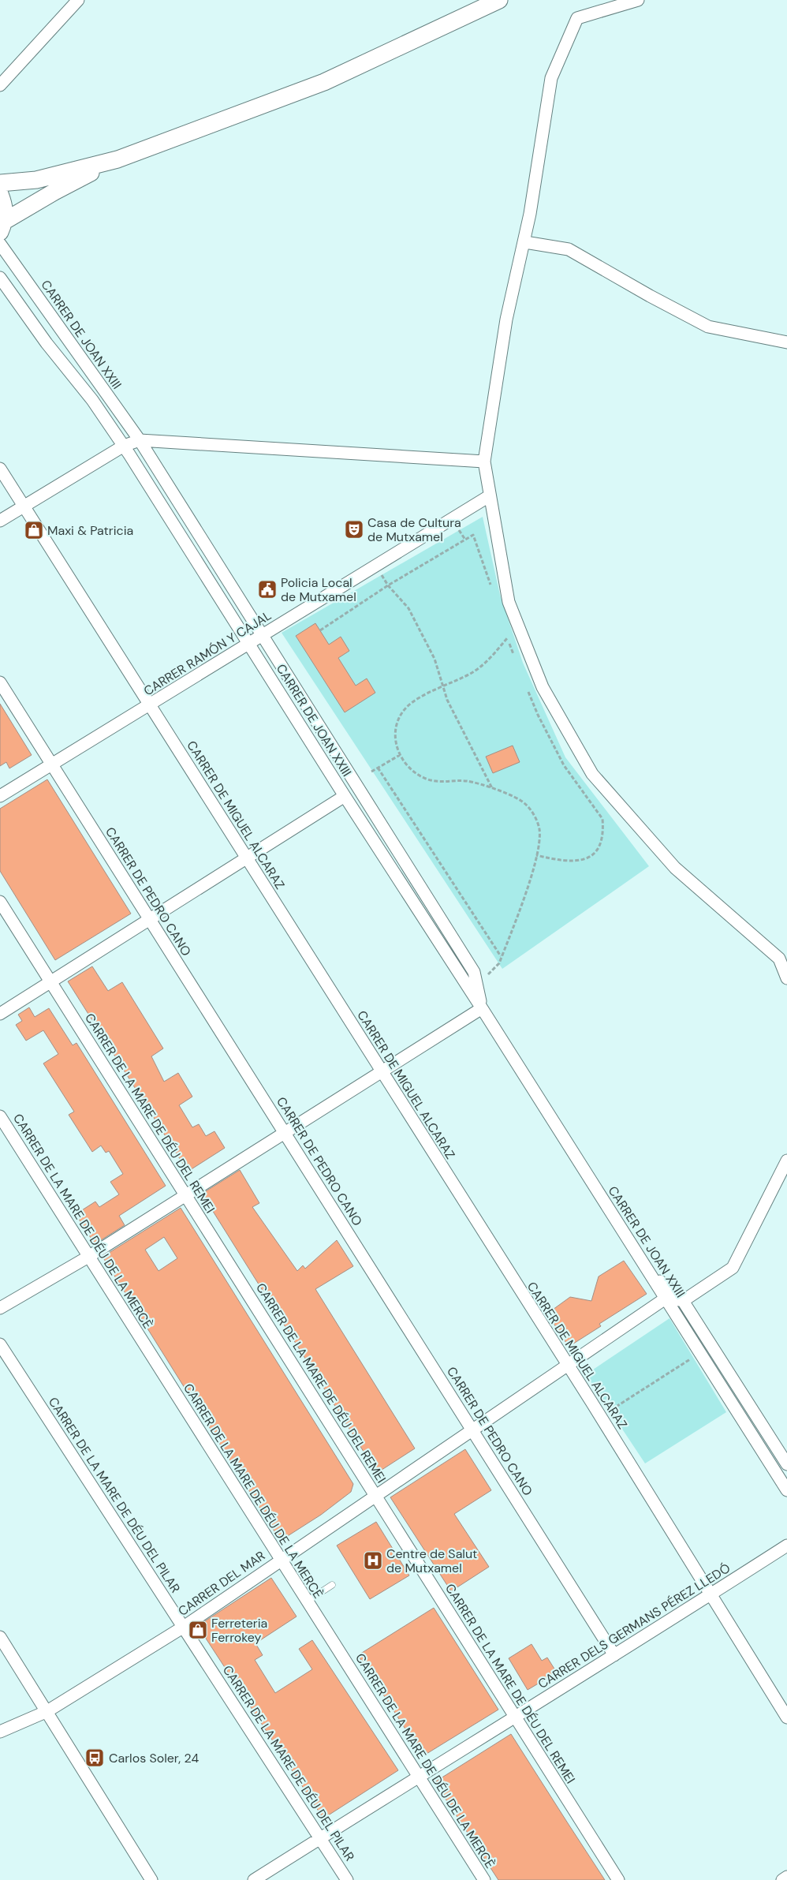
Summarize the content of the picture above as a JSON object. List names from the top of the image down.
{
  "streets": {
    "street": [
      "CARRER DE JOAN XXIII",
      "CARRER RAMÓN Y CAJAL",
      "CARRER DE MIGUEL ALCARAZ",
      "CARRER DE PEDRO CANO",
      "CARRER DE LA MARE DE DÉU DEL REMEI",
      "CARRER DE LA MARE DE DÉU DE LA MERCÈ",
      "CARRER DE LA MARE DE DÉU DEL PILAR",
      "CARRER DEL MAR",
      "CARRER DELS GERMANS PÉREZ LLEDÓ"
    ]
  },
  "crossings": [
    ["CARRER DE JOAN XXIII", "CARRER RAMÓN Y CAJAL"],
    ["CARRER DE JOAN XXIII", "CARRER DEL MAR"],
    ["CARRER RAMÓN Y CAJAL", "CARRER DE MIGUEL ALCARAZ"],
    ["CARRER RAMÓN Y CAJAL", "CARRER DE PEDRO CANO"],
    ["CARRER DE MIGUEL ALCARAZ", "CARRER DEL MAR"],
    ["CARRER DE MIGUEL ALCARAZ", "CARRER DELS GERMANS PÉREZ LLEDÓ"],
    ["CARRER DE PEDRO CANO", "CARRER DEL MAR"],
    ["CARRER DE PEDRO CANO", "CARRER DELS GERMANS PÉREZ LLEDÓ"],
    ["CARRER DE LA MARE DE DÉU DEL REMEI", "CARRER DEL MAR"],
    ["CARRER DE LA MARE DE DÉU DEL REMEI", "CARRER DELS GERMANS PÉREZ LLEDÓ"],
    ["CARRER DE LA MARE DE DÉU DE LA MERCÈ", "CARRER DEL MAR"],
    ["CARRER DE LA MARE DE DÉU DE LA MERCÈ", "CARRER DELS GERMANS PÉREZ LLEDÓ"],
    ["CARRER DE LA MARE DE DÉU DEL PILAR", "CARRER DEL MAR"],
    ["CARRER DE LA MARE DE DÉU DEL PILAR", "CARRER DELS GERMANS PÉREZ LLEDÓ"]
  ],
  "places": {
    "theatre": ["Casa de Cultura de Mutxamel"],
    "shop": ["Maxi & Patricia", "Ferreteria Ferrokey"],
    "public building": ["Policia Local de Mutxamel"],
    "hospital": ["Centre de Salut de Mutxamel"],
    "bus stop": ["Carlos Soler, 24"]
  }
}
